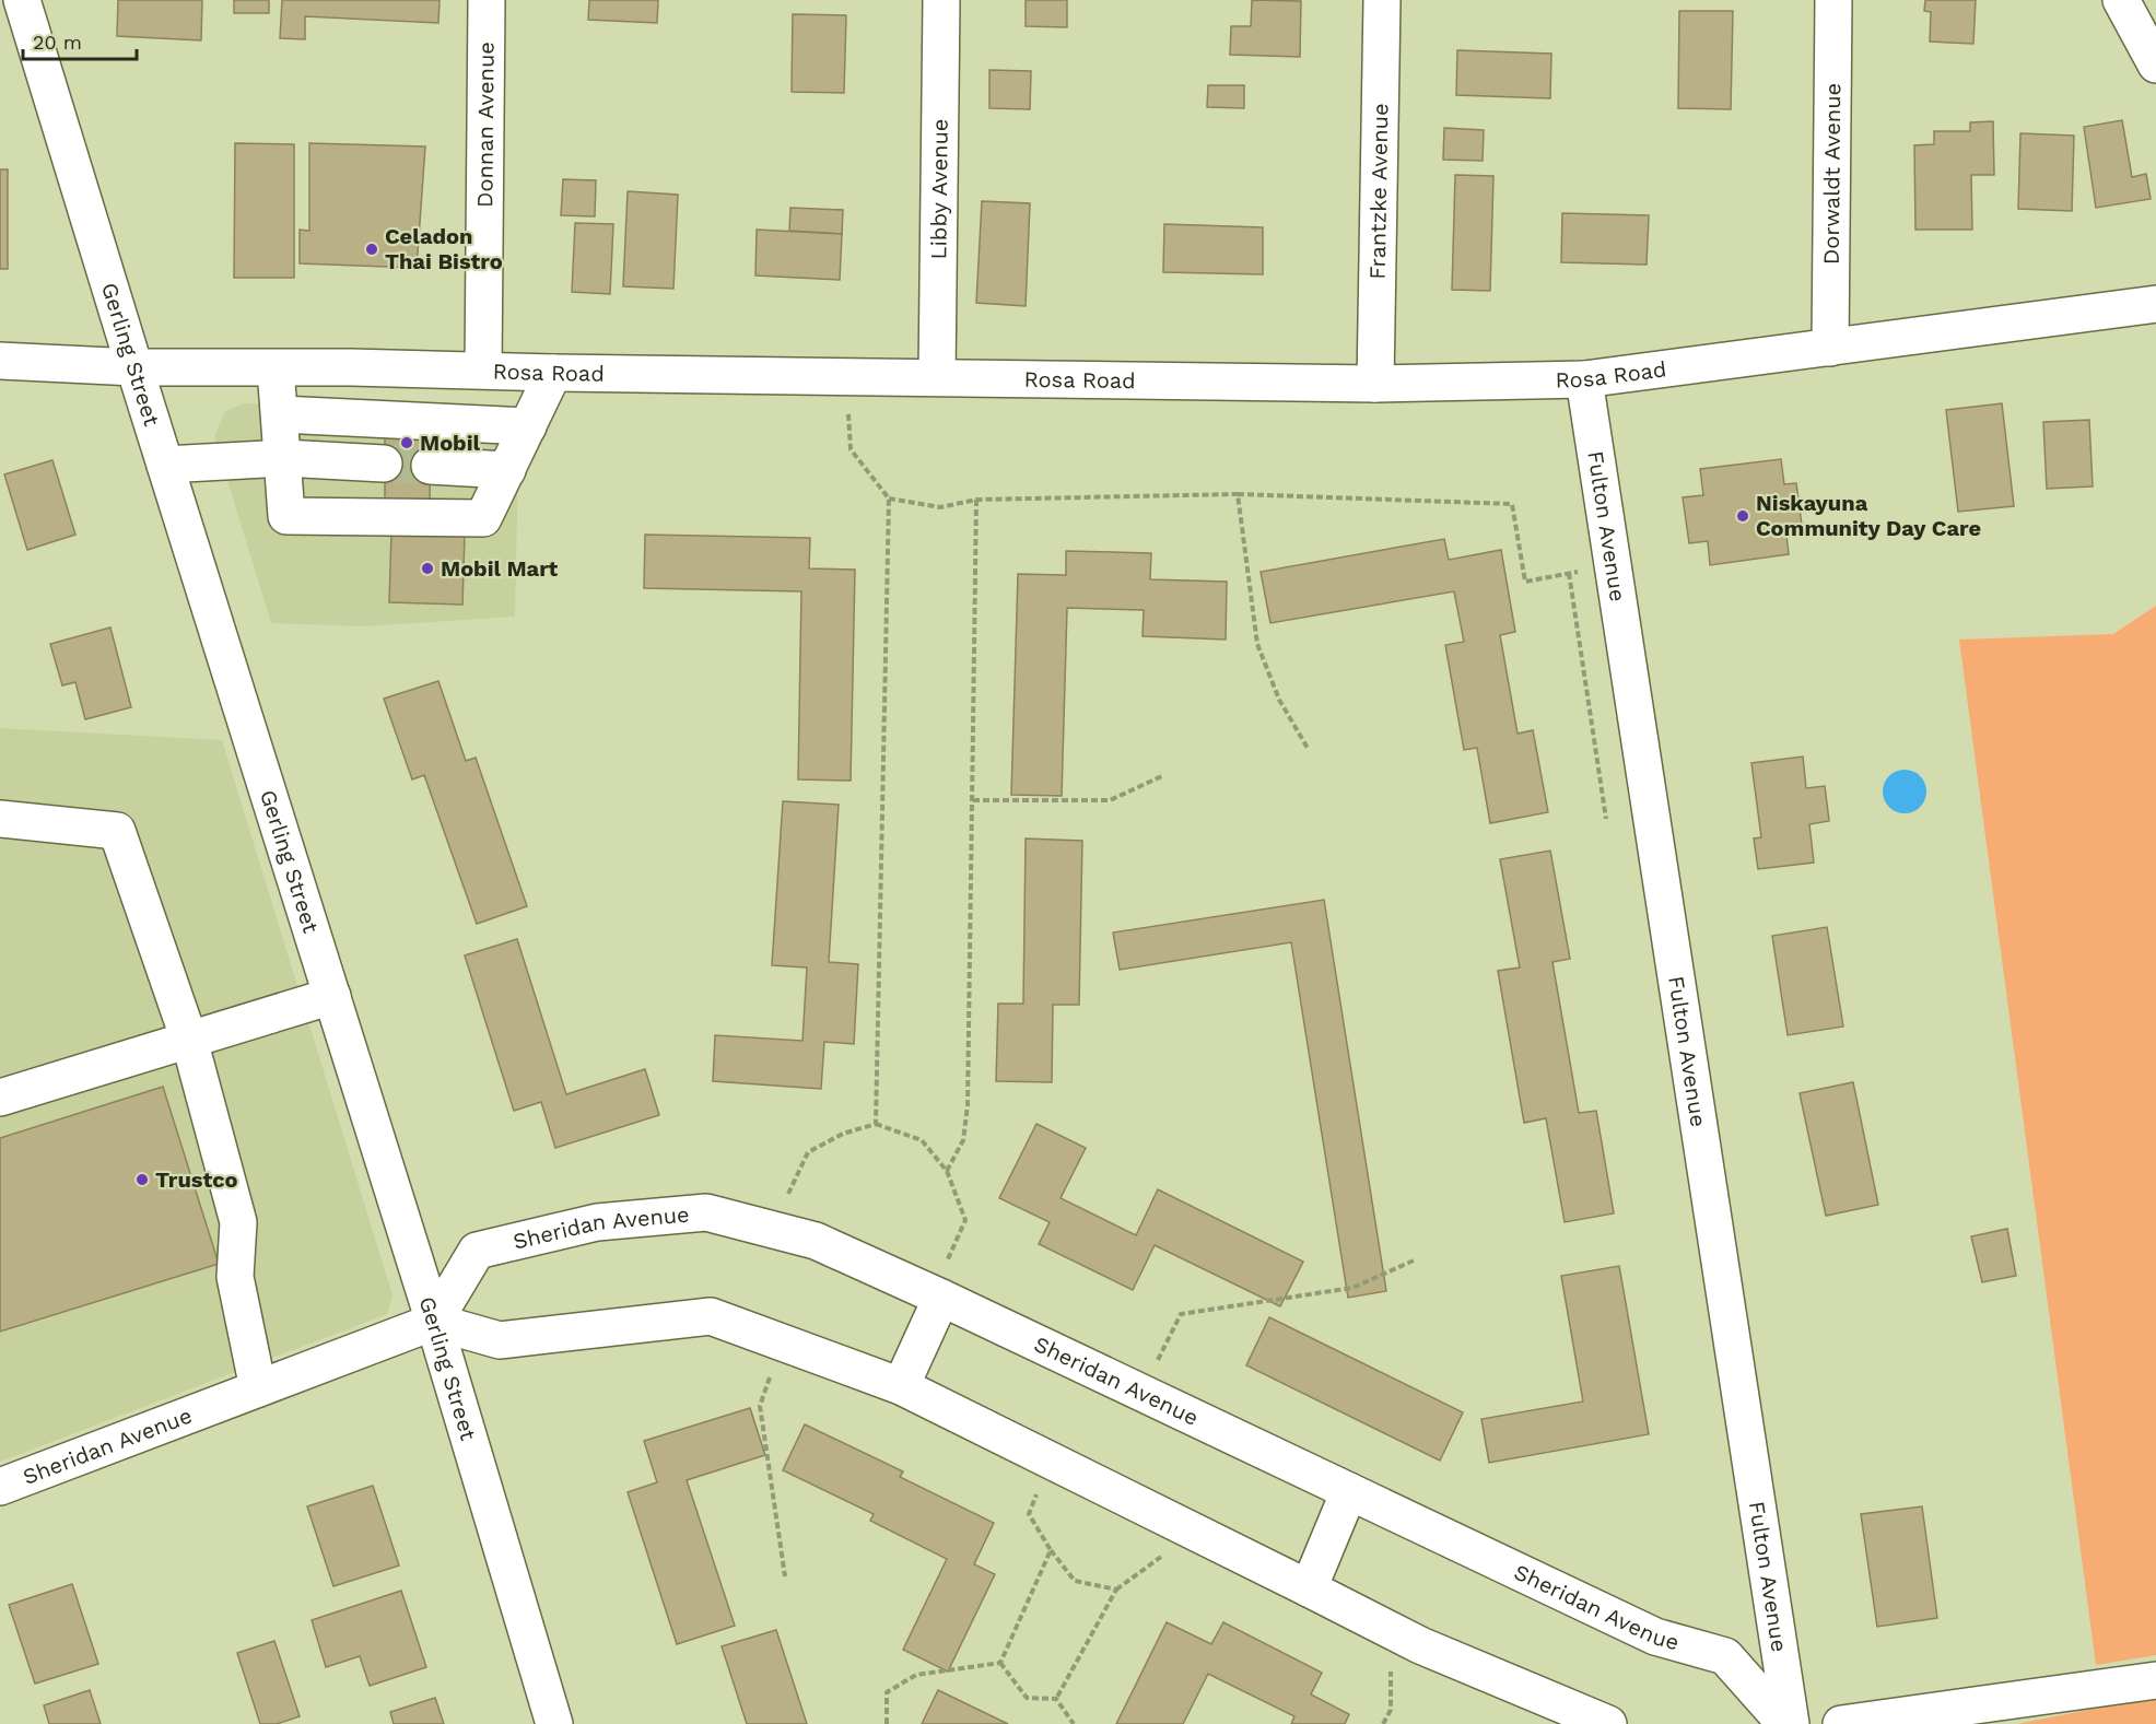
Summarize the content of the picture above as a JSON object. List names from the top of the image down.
{
  "streets": {
    "street": [
      "Donnan Avenue",
      "Dorwaldt Avenue",
      "Libby Avenue",
      "Frantzke Avenue",
      "Gerling Street",
      "Rosa Road",
      "Fulton Avenue",
      "Sheridan Avenue"
    ]
  },
  "crossings": [
    ["Donnan Avenue", "Rosa Road"],
    ["Dorwaldt Avenue", "Rosa Road"],
    ["Libby Avenue", "Rosa Road"],
    ["Frantzke Avenue", "Rosa Road"],
    ["Gerling Street", "Rosa Road"],
    ["Gerling Street", "Sheridan Avenue"],
    ["Rosa Road", "Fulton Avenue"]
  ],
  "places": [
    "Celadon Thai Bistro",
    "Mobil",
    "Niskayuna Community Day Care",
    "Mobil Mart",
    "Trustco"
  ],
  "scale_bar": "20 m"
}
